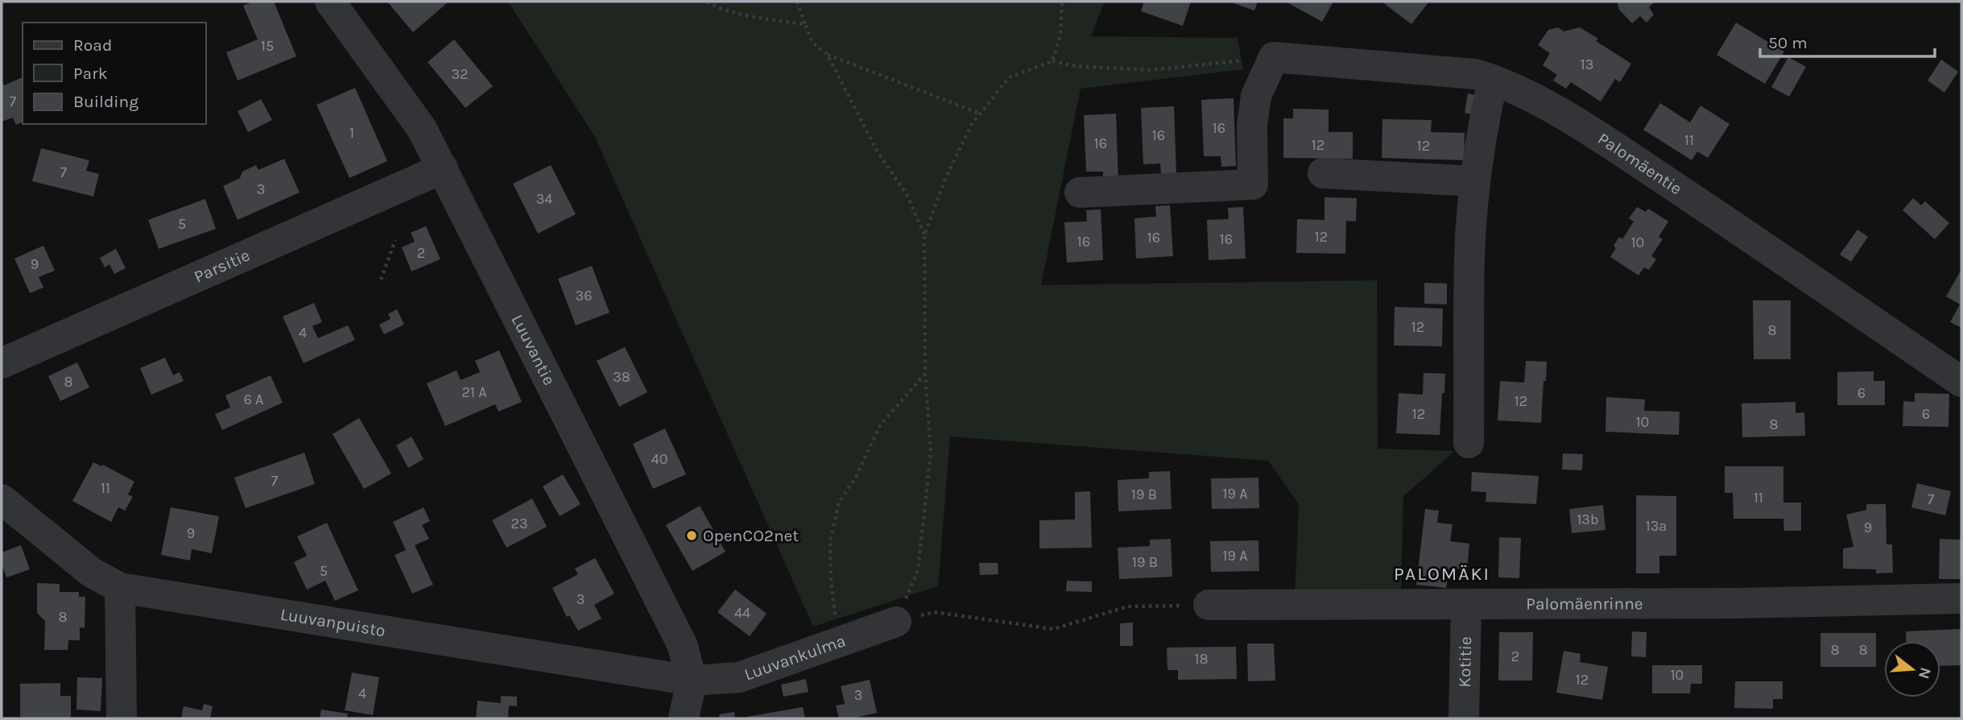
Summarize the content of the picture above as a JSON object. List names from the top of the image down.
{
  "streets": {
    "street": [
      "Palomäentie",
      "Parsitie",
      "Luuvantie",
      "Palomäenrinne",
      "Luuvanpuisto",
      "Luuvankulma",
      "Kotitie"
    ]
  },
  "crossings": [
    ["Parsitie", "Luuvantie"],
    ["Luuvantie", "Luuvanpuisto"],
    ["Luuvantie", "Luuvankulma"],
    ["Palomäenrinne", "Kotitie"],
    ["Luuvanpuisto", "Luuvankulma"]
  ],
  "districts": ["PALOMÄKI"],
  "places": ["OpenCO2net"],
  "house_numbers": [
    "15",
    "13",
    "32",
    "7",
    "16",
    "1",
    "16",
    "11",
    "16",
    "12",
    "12",
    "7",
    "3",
    "34",
    "5",
    "12",
    "16",
    "16",
    "16",
    "10",
    "2",
    "9",
    "36",
    "12",
    "8",
    "4",
    "38",
    "8",
    "21 A",
    "6",
    "6 A",
    "12",
    "12",
    "6",
    "10",
    "8",
    "40",
    "7",
    "11",
    "19 A",
    "19 B",
    "11",
    "7",
    "13b",
    "23",
    "13a",
    "9",
    "9",
    "19 A",
    "19 B",
    "5",
    "3",
    "44",
    "8",
    "8",
    "8",
    "2",
    "18",
    "10",
    "12",
    "4",
    "3"
  ],
  "legend": ["Road", "Park", "Building"],
  "scale_bar": "50 m",
  "north": "right"
}
